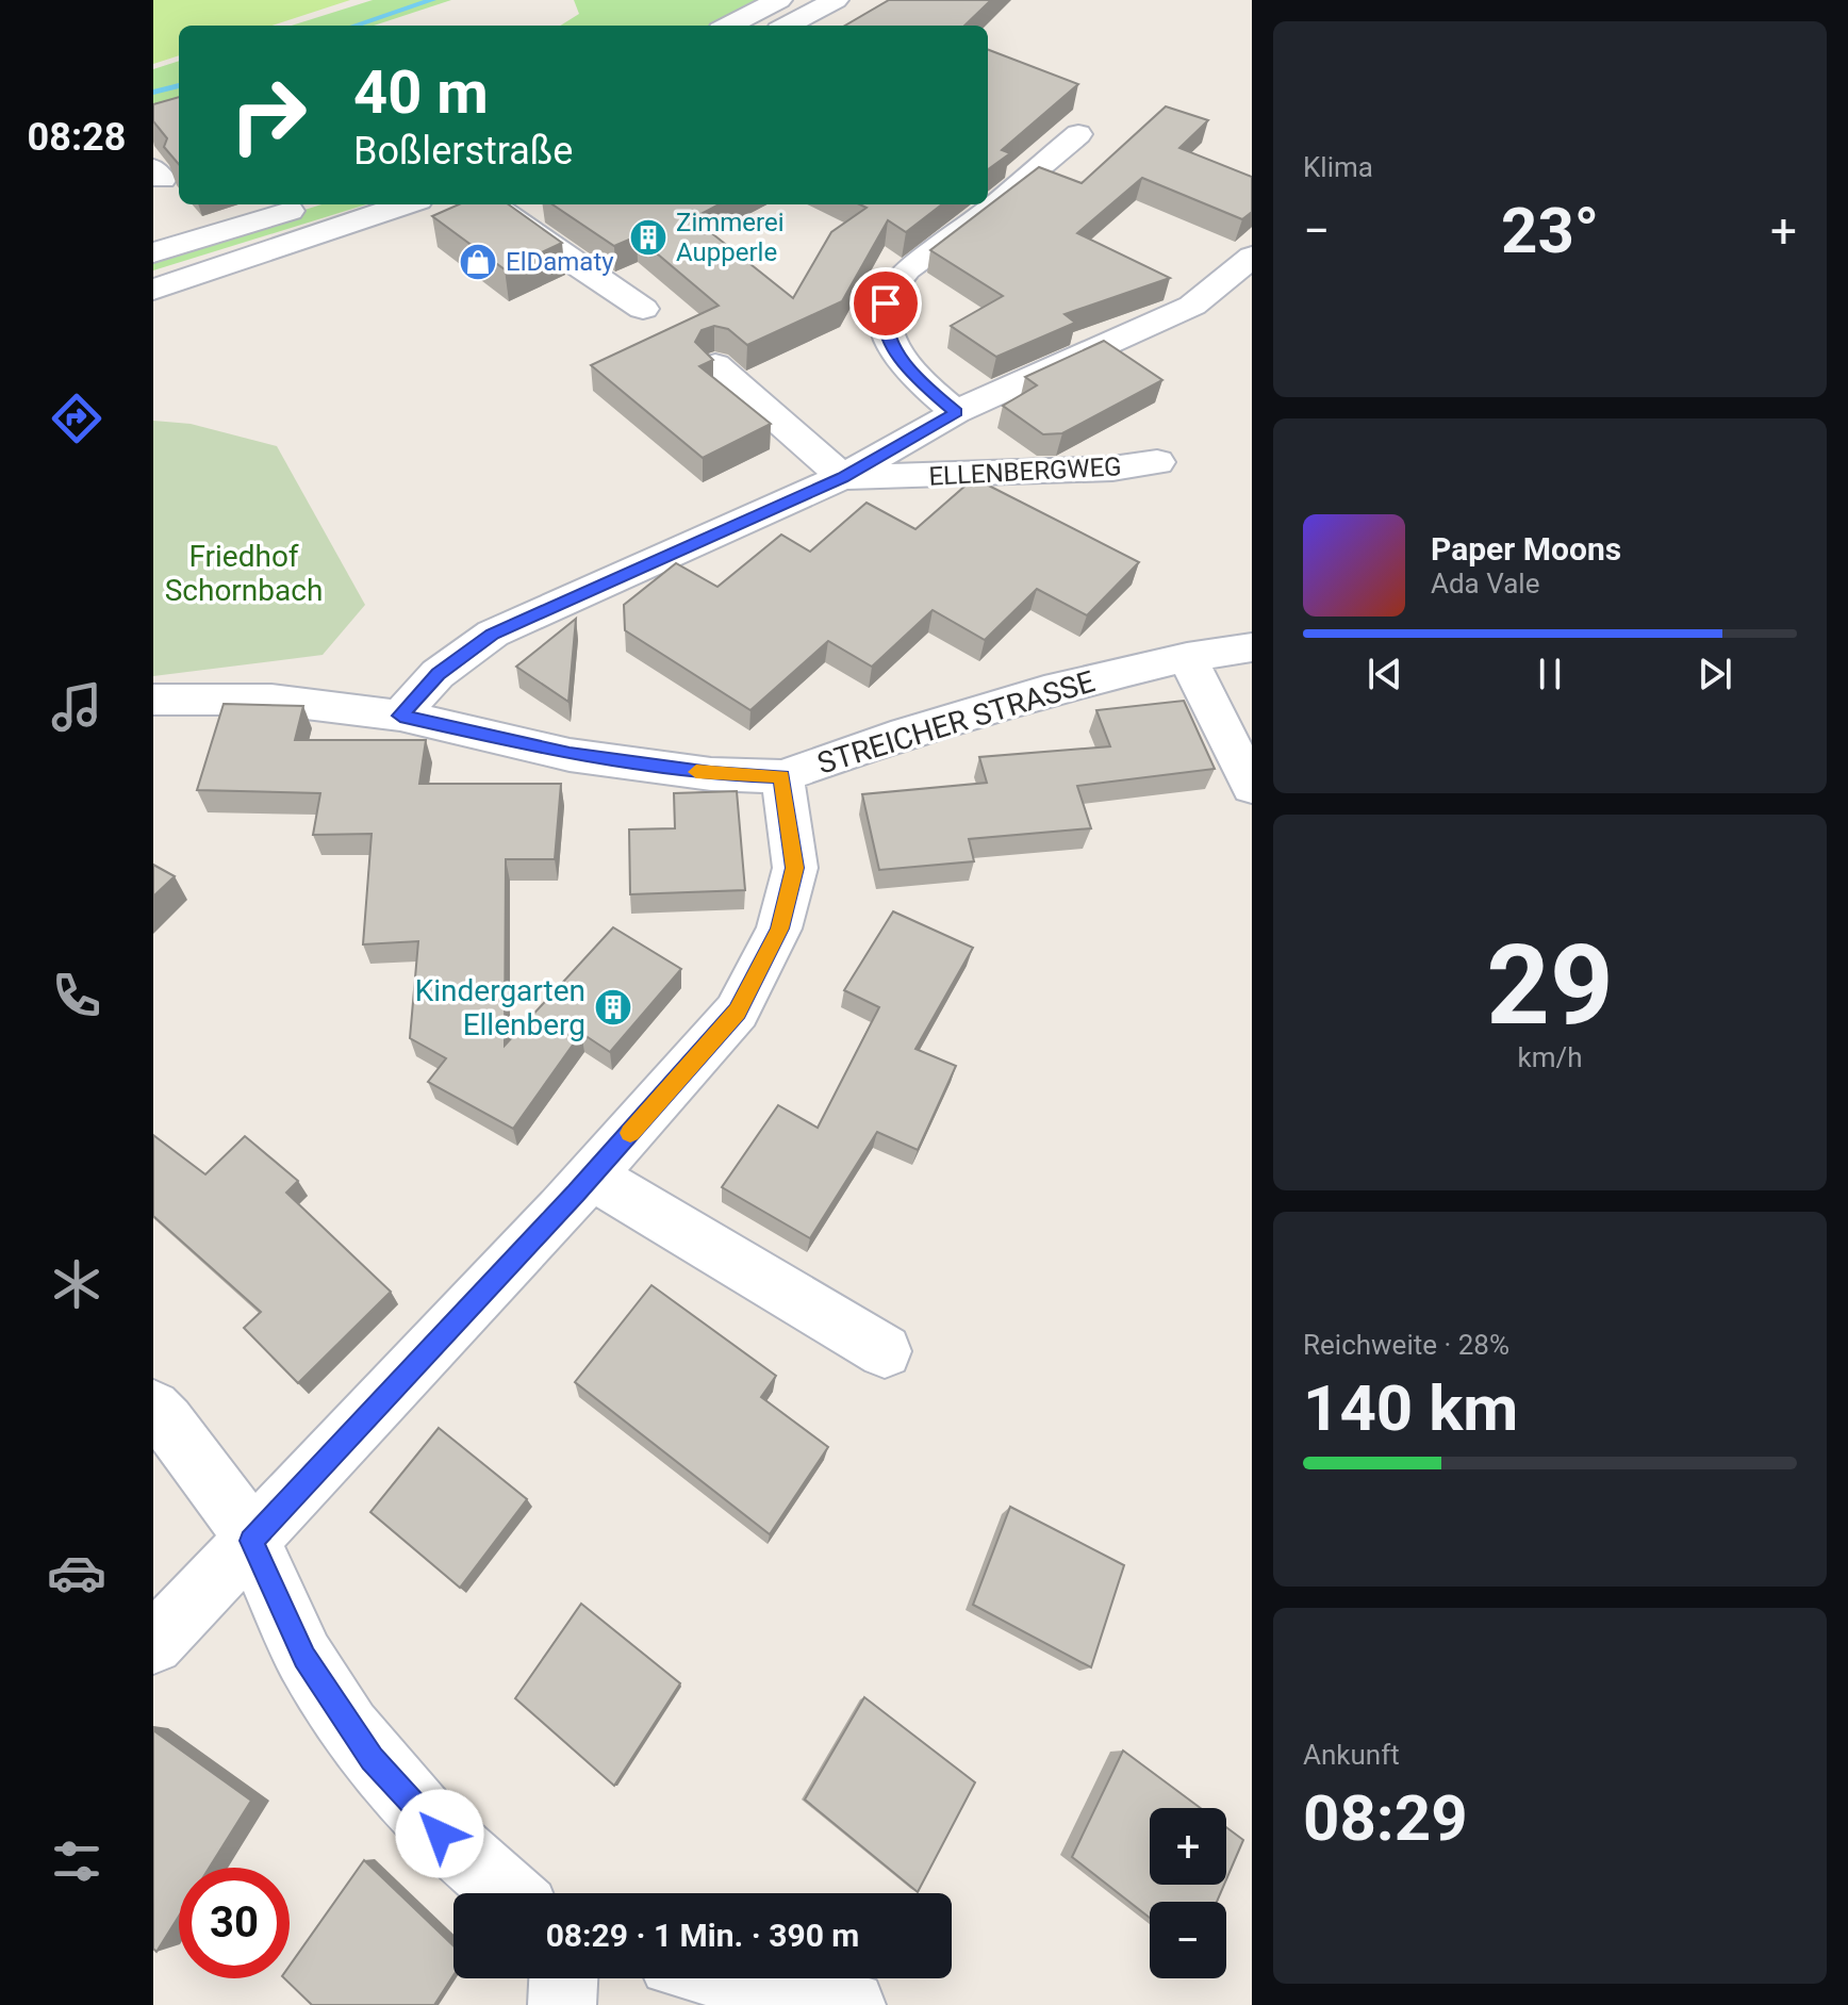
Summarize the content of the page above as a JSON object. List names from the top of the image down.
{
  "streets": {
    "street": ["ELLENBERGWEG", "STREICHER STRASSE"]
  },
  "crossings": [
    ["ELLENBERGWEG", "STREICHER STRASSE"]
  ],
  "parks": ["Friedhof Schornbach"],
  "places": {
    "building": ["Zimmerei Aupperle", "Kindergarten Ellenberg"],
    "shop": ["ElDamaty"]
  },
  "page": {
    "tabs": "08:28",
    "tile": [
      "Klima",
      ["29", "km/h"],
      ["Reichweite · 28%", "140 km"],
      ["Ankunft", "08:29"]
    ],
    "turn": ["40 m", "Boßlerstraße"],
    "heat": ["−", "23°", "+"],
    "song": ["Paper Moons", "Ada Vale"],
    "map_buttons": ["+", "−"],
    "limit": "30",
    "trip": "08:29 · 1 Min. · 390 m"
  }
}
